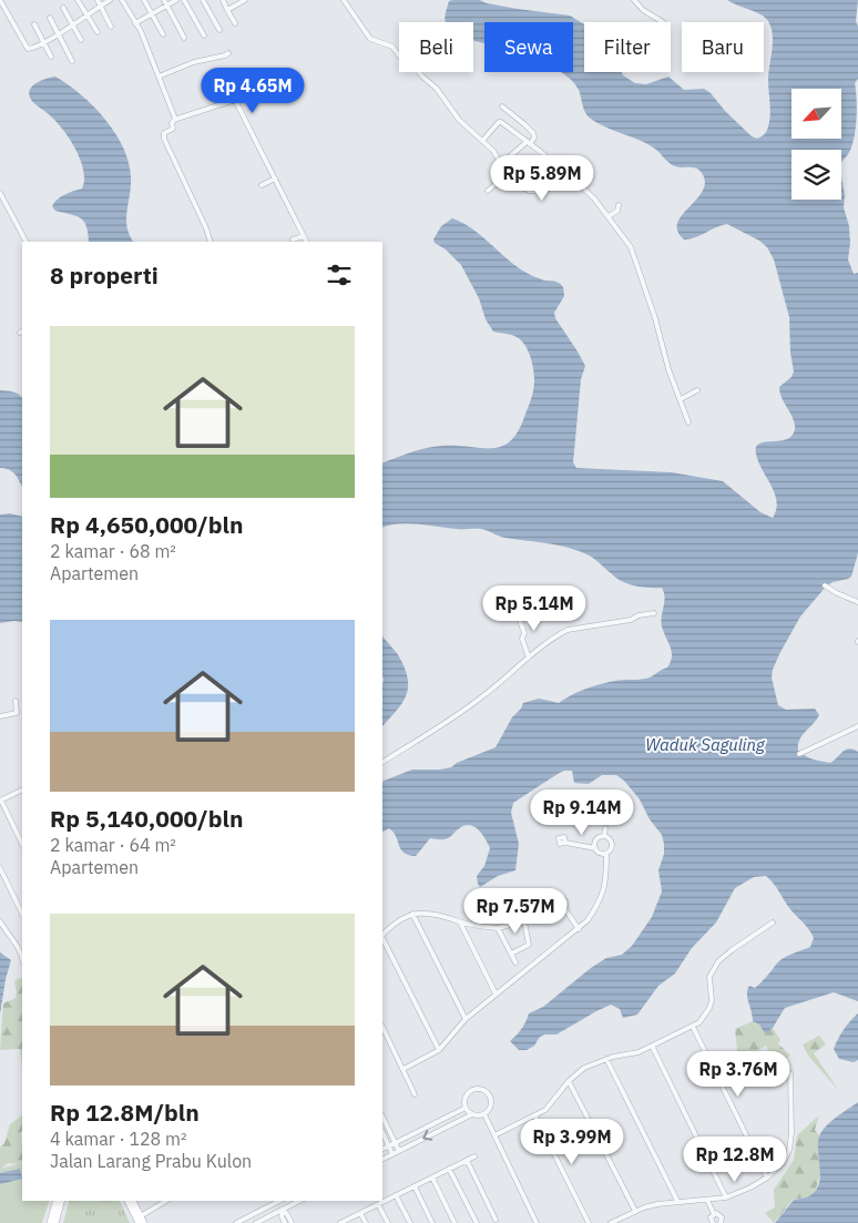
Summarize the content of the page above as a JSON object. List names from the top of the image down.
{
  "water": ["Waduk Saguling"],
  "north": "bottom left",
  "page": {
    "chip": [
      "Beli",
      "Sewa",
      "Filter",
      "Baru"
    ],
    "price": [
      "Rp 4.65M",
      "Rp 5.89M",
      "Rp 5.14M",
      "Rp 9.14M",
      "Rp 7.57M",
      "Rp 3.76M",
      "Rp 3.99M",
      "Rp 12.8M"
    ],
    "heading": "8 properti",
    "list": [
      {
        "name": "Rp 4,650,000/bln",
        "note": "2 kamar · 68 m² · Apartemen"
      },
      {
        "name": "Rp 5,140,000/bln",
        "note": "2 kamar · 64 m² · Apartemen"
      },
      {
        "name": "Rp 12.8M/bln",
        "note": "4 kamar · 128 m² · Jalan Larang Prabu Kulon"
      }
    ]
  }
}
